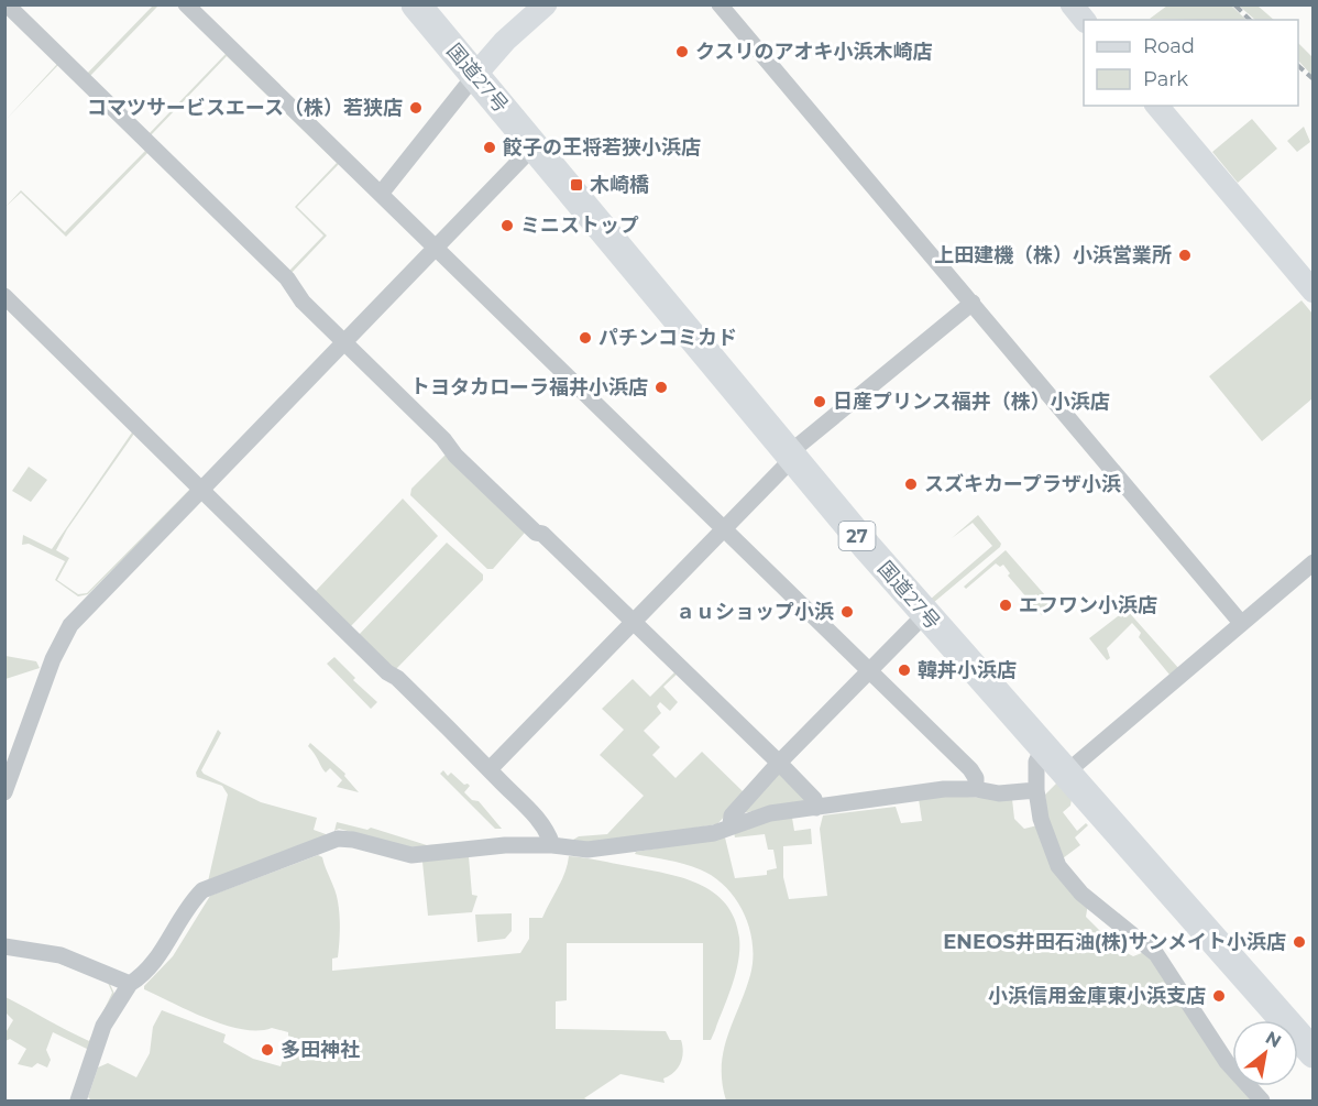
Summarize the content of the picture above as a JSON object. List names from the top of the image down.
{
  "streets": {
    "highway": ["国道27号", "27"]
  },
  "places": {
    "other": [
      "クスリのアオキ小浜木崎店",
      "コマツサービスエース（株）若狭店",
      "餃子の王将若狭小浜店",
      "ミニストップ",
      "上田建機（株）小浜営業所",
      "パチンコミカド",
      "トヨタカローラ福井小浜店",
      "日産プリンス福井（株）小浜店",
      "スズキカープラザ小浜",
      "エフワン小浜店",
      "ａｕショップ小浜",
      "韓丼小浜店",
      "ENEOS井田石油(株)サンメイト小浜店",
      "小浜信用金庫東小浜支店",
      "多田神社"
    ],
    "transit": ["木崎橋"]
  },
  "legend": ["Road", "Park"],
  "north": "top right"
}
